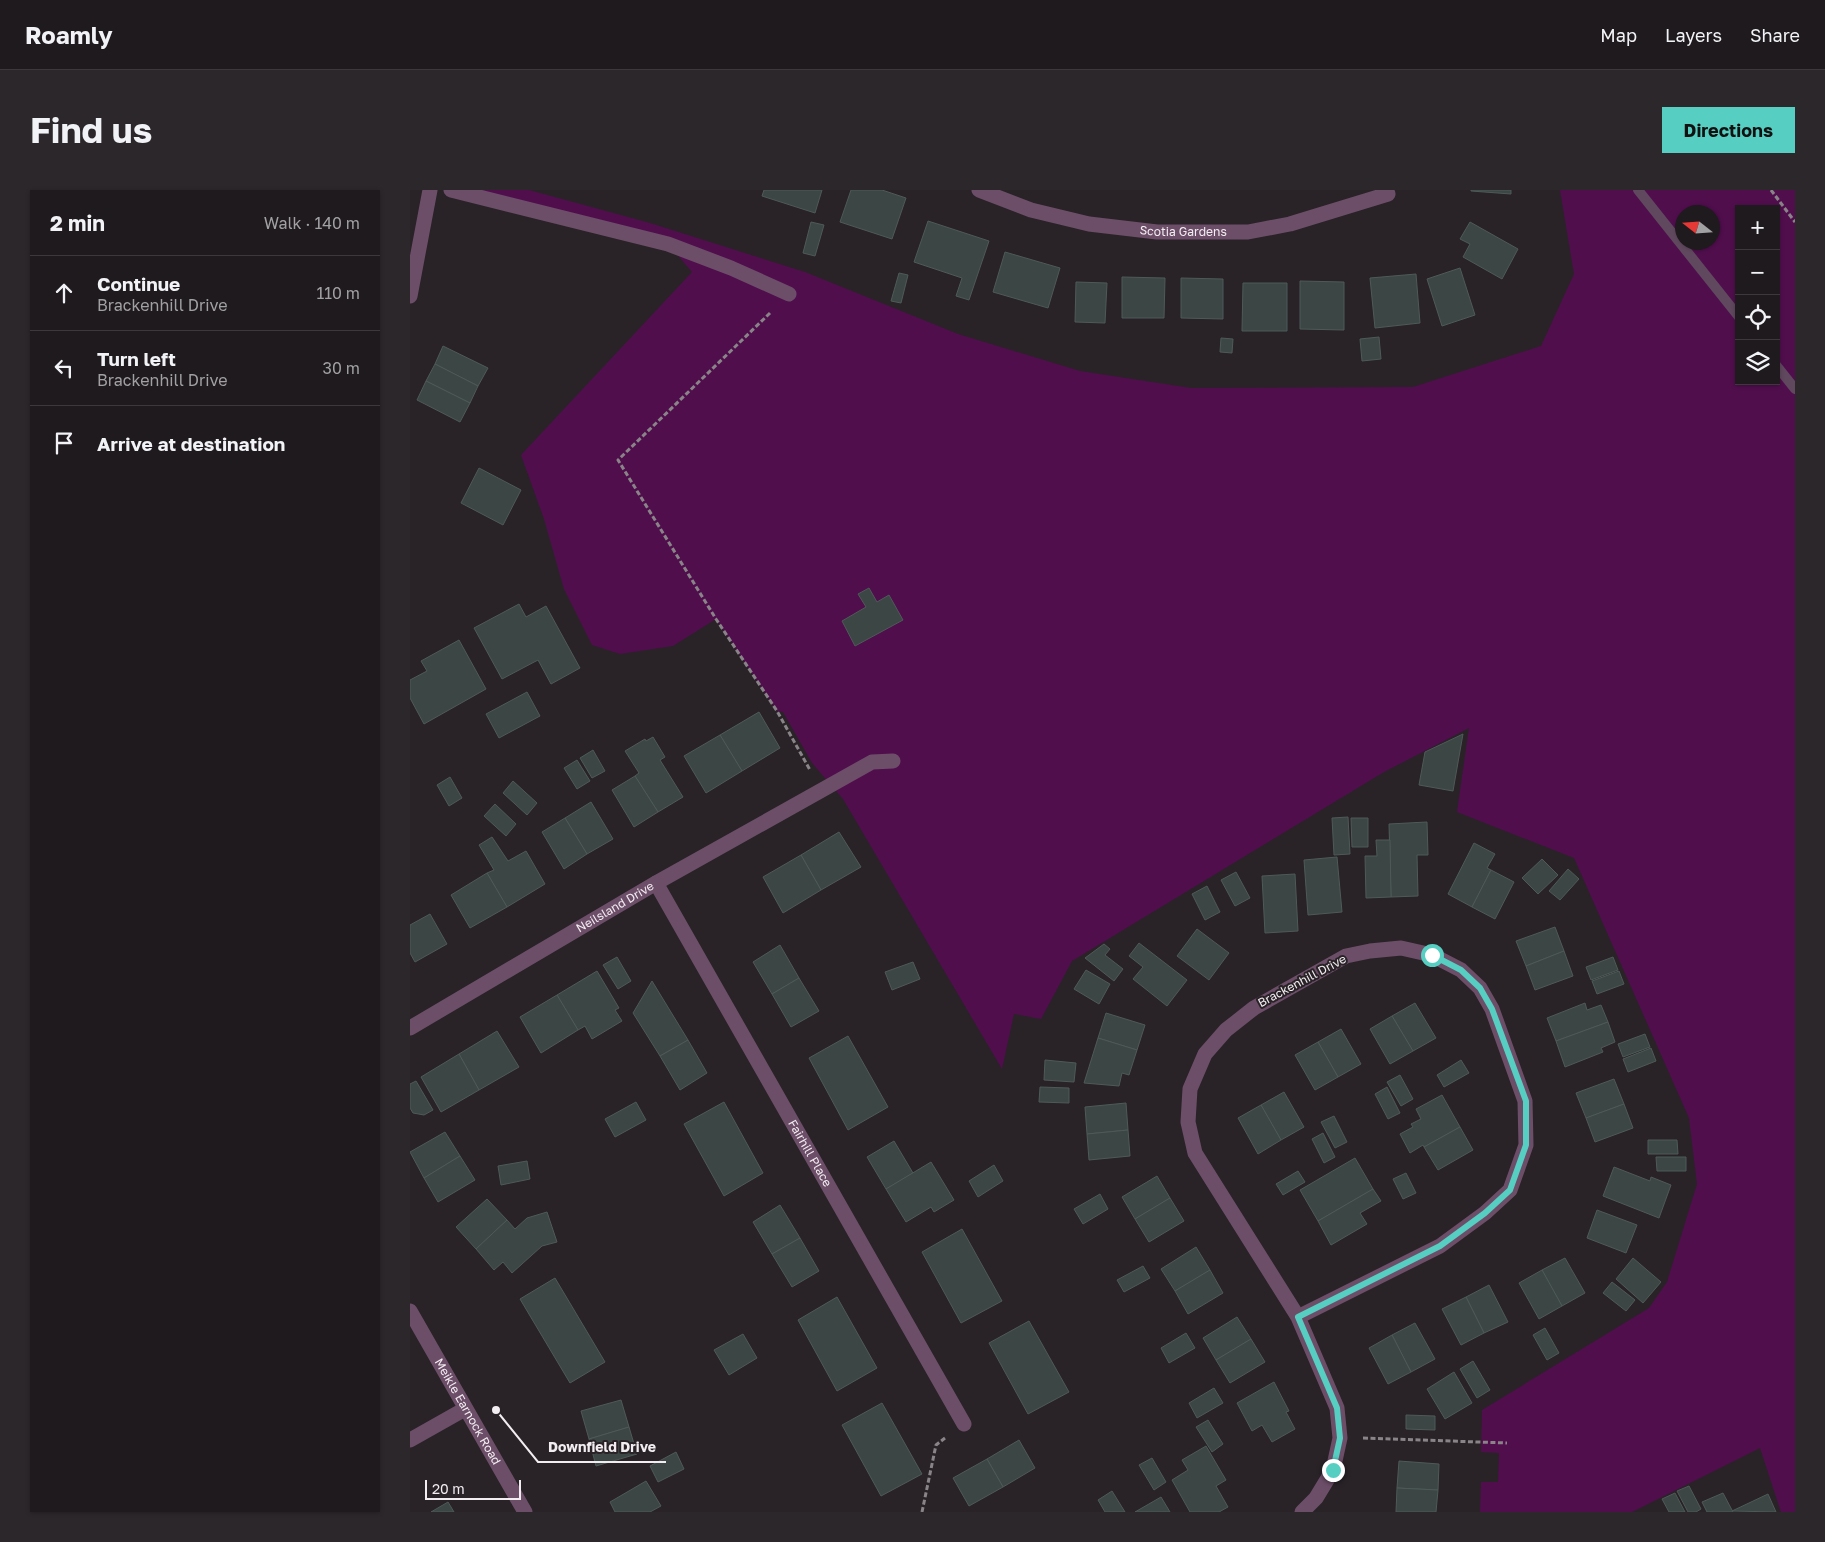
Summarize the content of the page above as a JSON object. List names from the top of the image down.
{
  "streets": {
    "street": [
      "Scotia Gardens",
      "Neilsland Drive",
      "Brackenhill Drive",
      "Fairhill Place",
      "Meikle Earnock Road"
    ]
  },
  "crossings": [
    ["Neilsland Drive", "Fairhill Place"]
  ],
  "places": ["Downfield Drive"],
  "scale_bar": "20 m",
  "north": "left",
  "page": {
    "header": "Roamly",
    "nav": ["Map", "Layers", "Share"],
    "buttons": "Directions",
    "title": "Find us",
    "heading": ["2 min", "Walk · 140 m"],
    "map_buttons": ["+", "−"],
    "list": [
      ["Continue", "Brackenhill Drive", "110 m"],
      ["Turn left", "Brackenhill Drive", "30 m"],
      "Arrive at destination"
    ],
    "scale": "20 m"
  }
}
